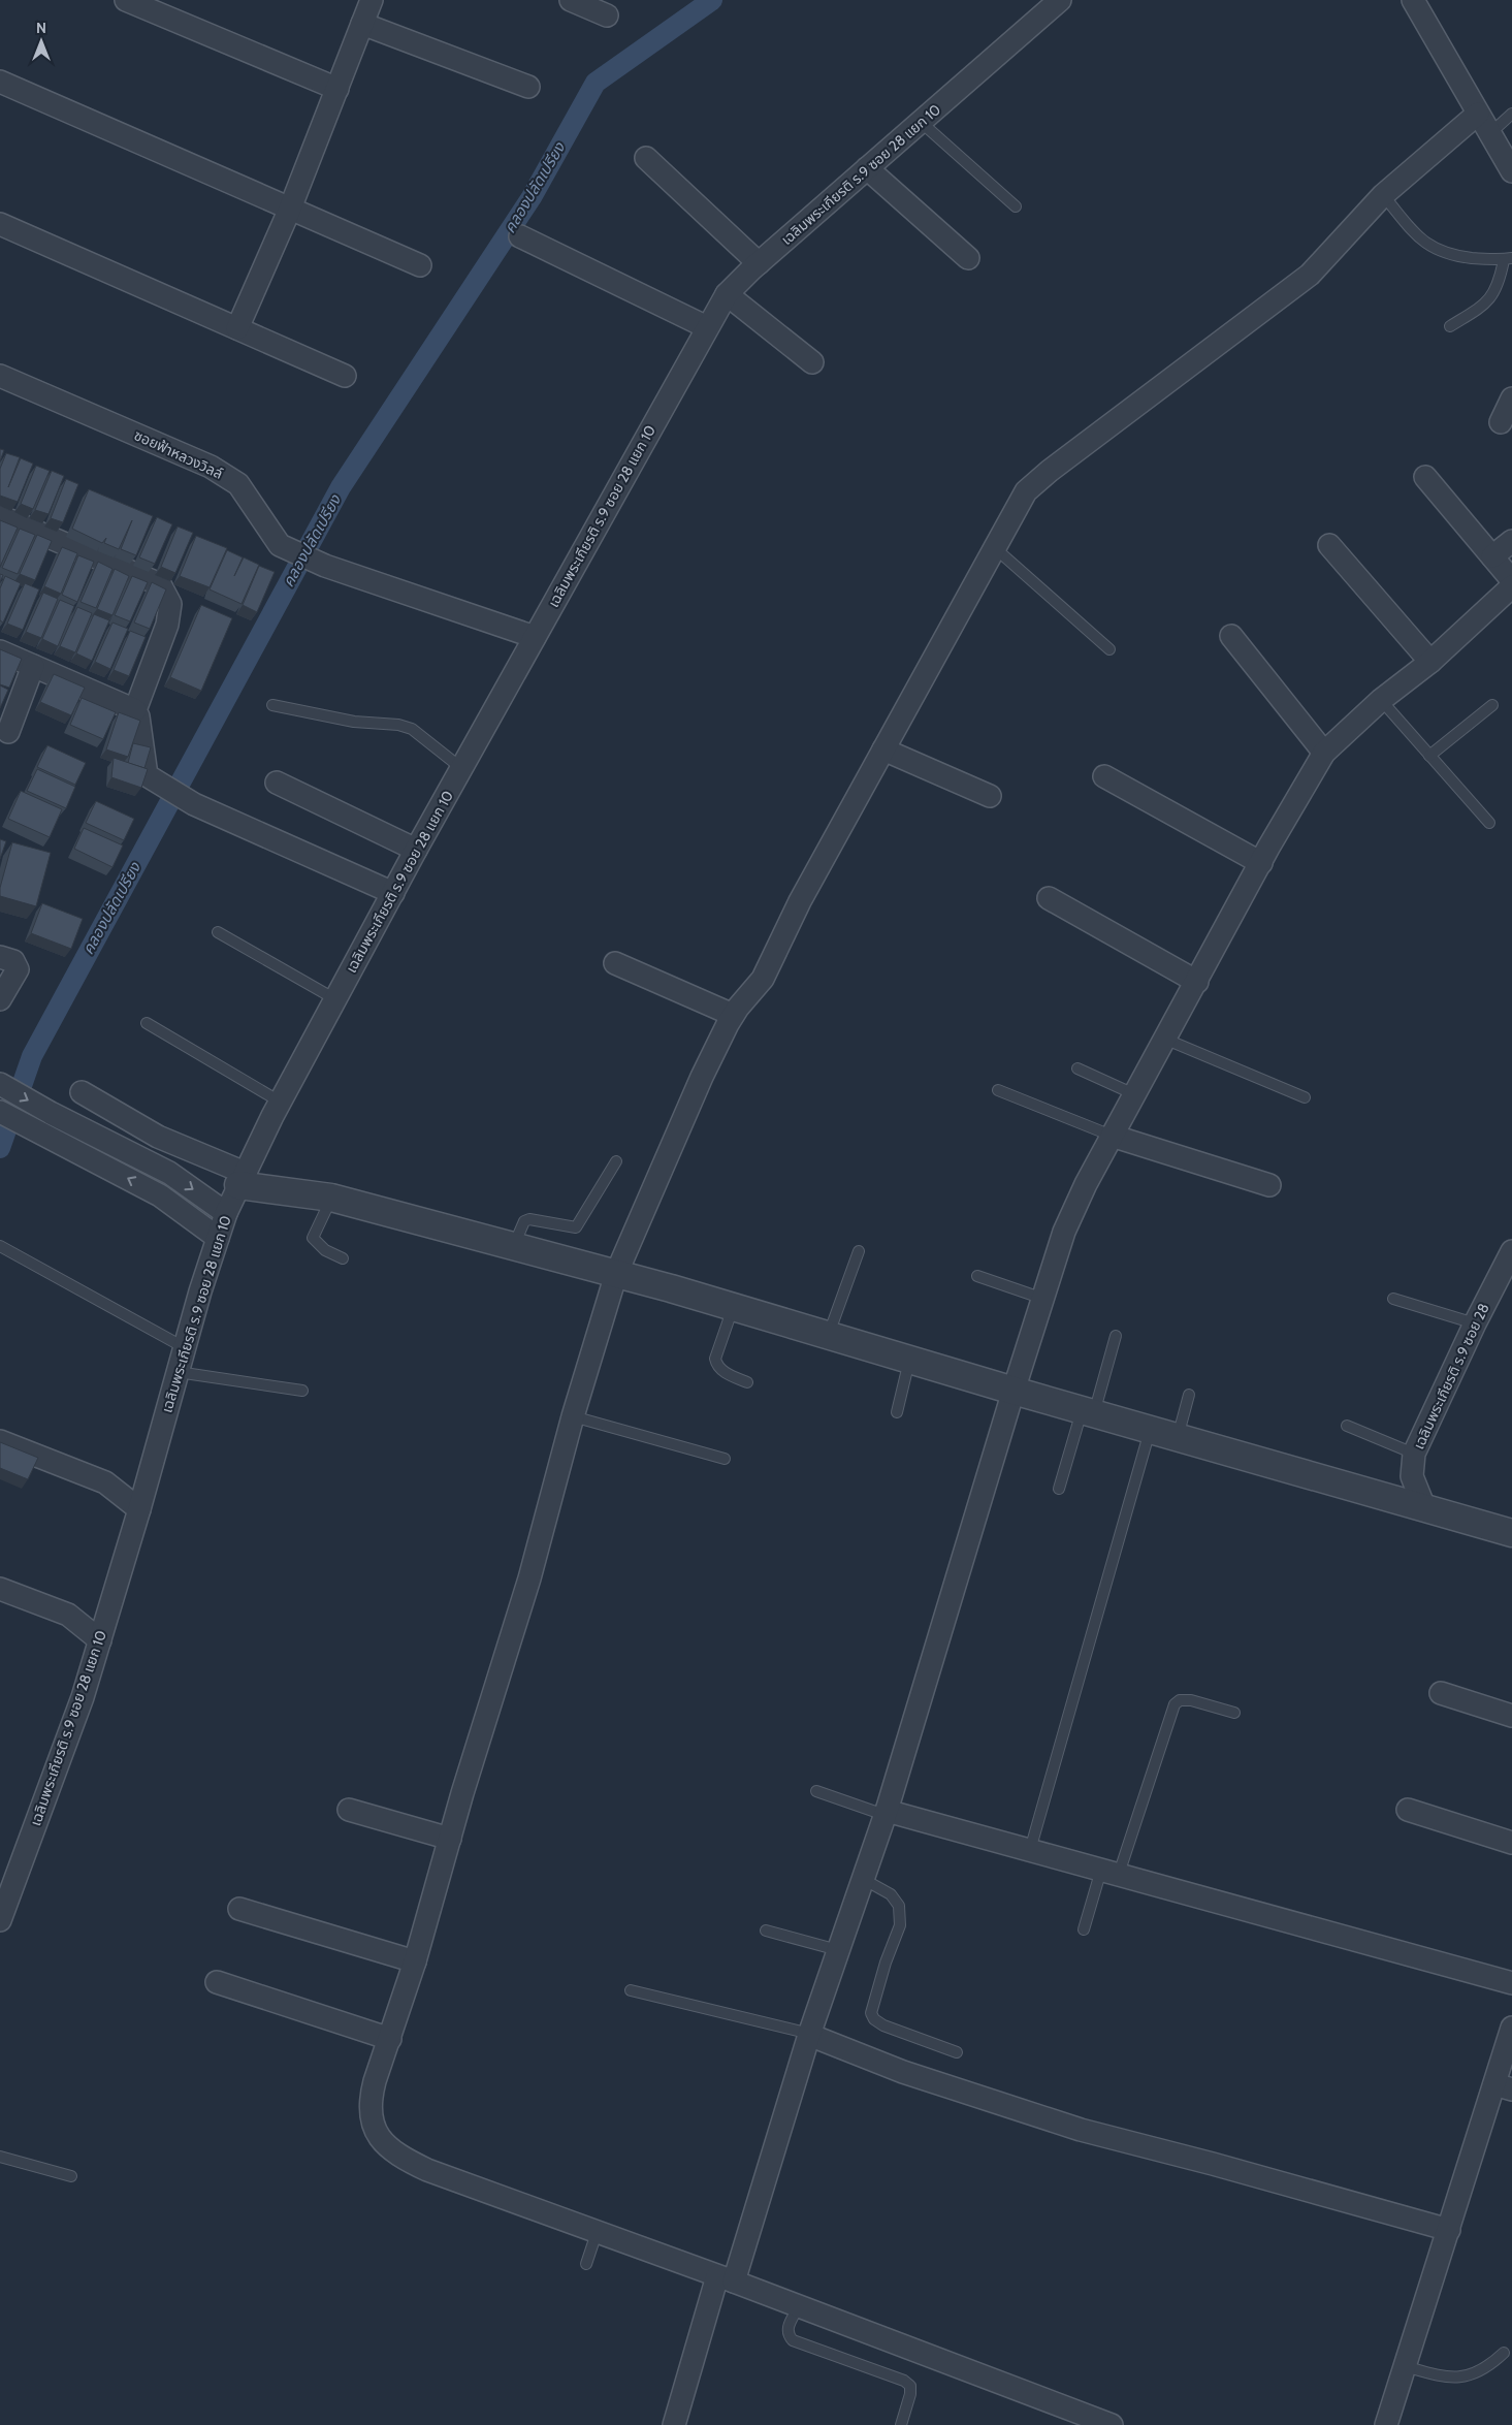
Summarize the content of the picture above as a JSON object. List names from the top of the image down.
{
  "streets": {
    "street": ["เฉลิมพระเกียรติ ร.9 ซอย 28 แยก 10", "ซอยฟ้าหลวงวิลล์", "เฉลิมพระเกียรติ ร.9 ซอย 28"]
  },
  "crossings": [
    ["เฉลิมพระเกียรติ ร.9 ซอย 28 แยก 10", "ซอยฟ้าหลวงวิลล์"]
  ],
  "water": ["คลองปลัดเปรียง"],
  "north": "top"
}
